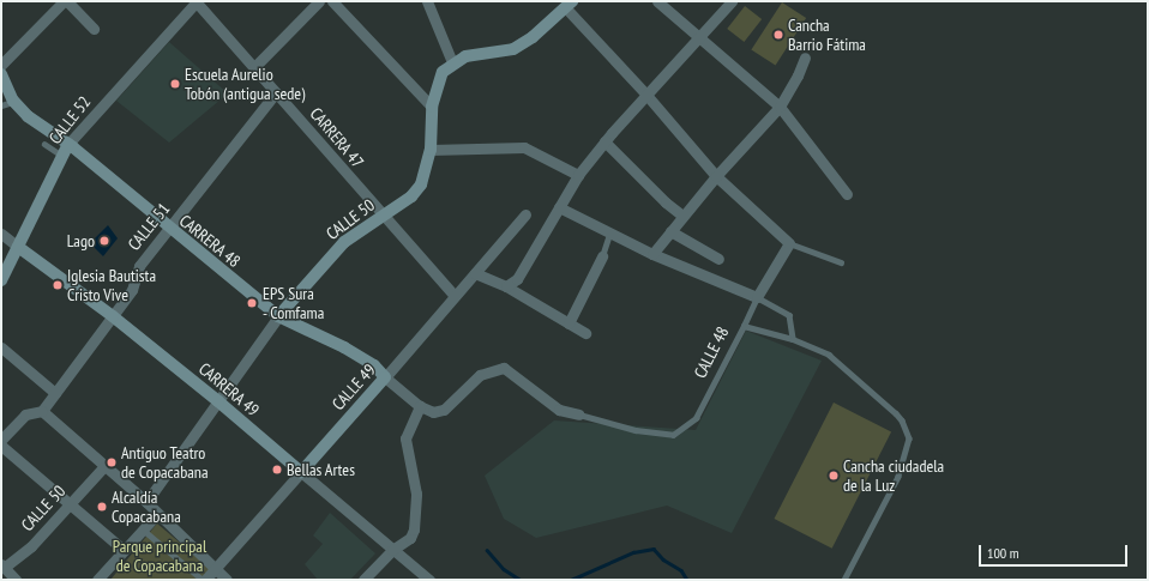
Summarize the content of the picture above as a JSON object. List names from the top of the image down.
{
  "streets": {
    "street": [
      "CALLE 52",
      "CARRERA 47",
      "CALLE 50",
      "CALLE 51",
      "CARRERA 48",
      "CALLE 49",
      "CARRERA 49"
    ],
    "lane": ["CALLE 48"]
  },
  "crossings": [
    ["CALLE 52", "CARRERA 47"],
    ["CALLE 52", "CARRERA 48"],
    ["CALLE 52", "CARRERA 49"],
    ["CARRERA 47", "CALLE 50"],
    ["CARRERA 47", "CALLE 51"],
    ["CARRERA 47", "CALLE 49"],
    ["CALLE 50", "CARRERA 48"],
    ["CALLE 50", "CARRERA 49"],
    ["CALLE 51", "CARRERA 48"],
    ["CALLE 51", "CARRERA 49"],
    ["CARRERA 48", "CALLE 49"],
    ["CALLE 49", "CARRERA 49"]
  ],
  "parks": ["Parque principal de Copacabana"],
  "places": [
    "Cancha Barrio Fátima",
    "Escuela Aurelio Tobón (antigua sede)",
    "Lago",
    "Iglesia Bautista Cristo Vive",
    "EPS Sura - Comfama",
    "Antiguo Teatro de Copacabana",
    "Bellas Artes",
    "Cancha ciudadela de la Luz",
    "Alcaldía Copacabana"
  ],
  "scale_bar": "100 m"
}
